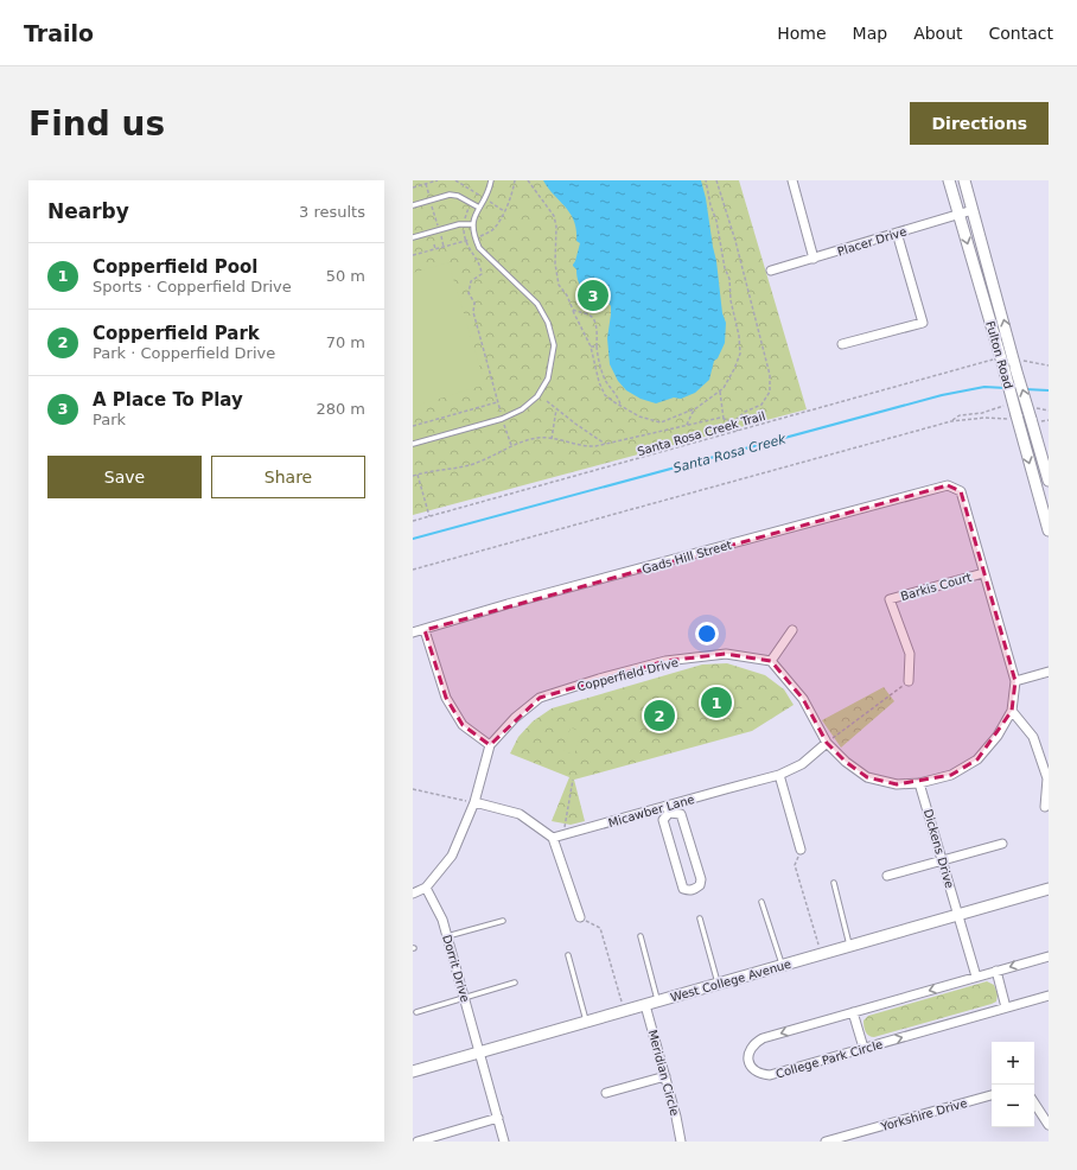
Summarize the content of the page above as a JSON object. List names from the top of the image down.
{
  "streets": {
    "main road": ["Fulton Road", "West College Avenue"],
    "street": [
      "Placer Drive",
      "Gads Hill Street",
      "Barkis Court",
      "Copperfield Drive",
      "Micawber Lane",
      "Dickens Drive",
      "Dorrit Drive",
      "College Park Circle",
      "Meridian Circle",
      "Yorkshire Drive"
    ],
    "path": ["Santa Rosa Creek Trail"]
  },
  "crossings": [
    ["Placer Drive", "Fulton Road"],
    ["Gads Hill Street", "Barkis Court"],
    ["Copperfield Drive", "Dorrit Drive"],
    ["Dickens Drive", "West College Avenue"],
    ["Dorrit Drive", "West College Avenue"],
    ["West College Avenue", "Meridian Circle"]
  ],
  "water": ["Santa Rosa Creek"],
  "page": {
    "header": "Trailo",
    "nav": [
      "Home",
      "Map",
      "About",
      "Contact"
    ],
    "buttons": [
      "Directions",
      ["Save", "Share"]
    ],
    "title": "Find us",
    "heading": ["Nearby", "3 results"],
    "list": [
      {
        "mark": "1",
        "name": "Copperfield Pool",
        "note": "Sports · Copperfield Drive",
        "value": "50 m"
      },
      {
        "mark": "2",
        "name": "Copperfield Park",
        "note": "Park · Copperfield Drive",
        "value": "70 m"
      },
      {
        "mark": "3",
        "name": "A Place To Play",
        "note": "Park",
        "value": "280 m"
      }
    ],
    "pins": ["3", "1", "2"],
    "map_buttons": ["+", "−"]
  }
}
